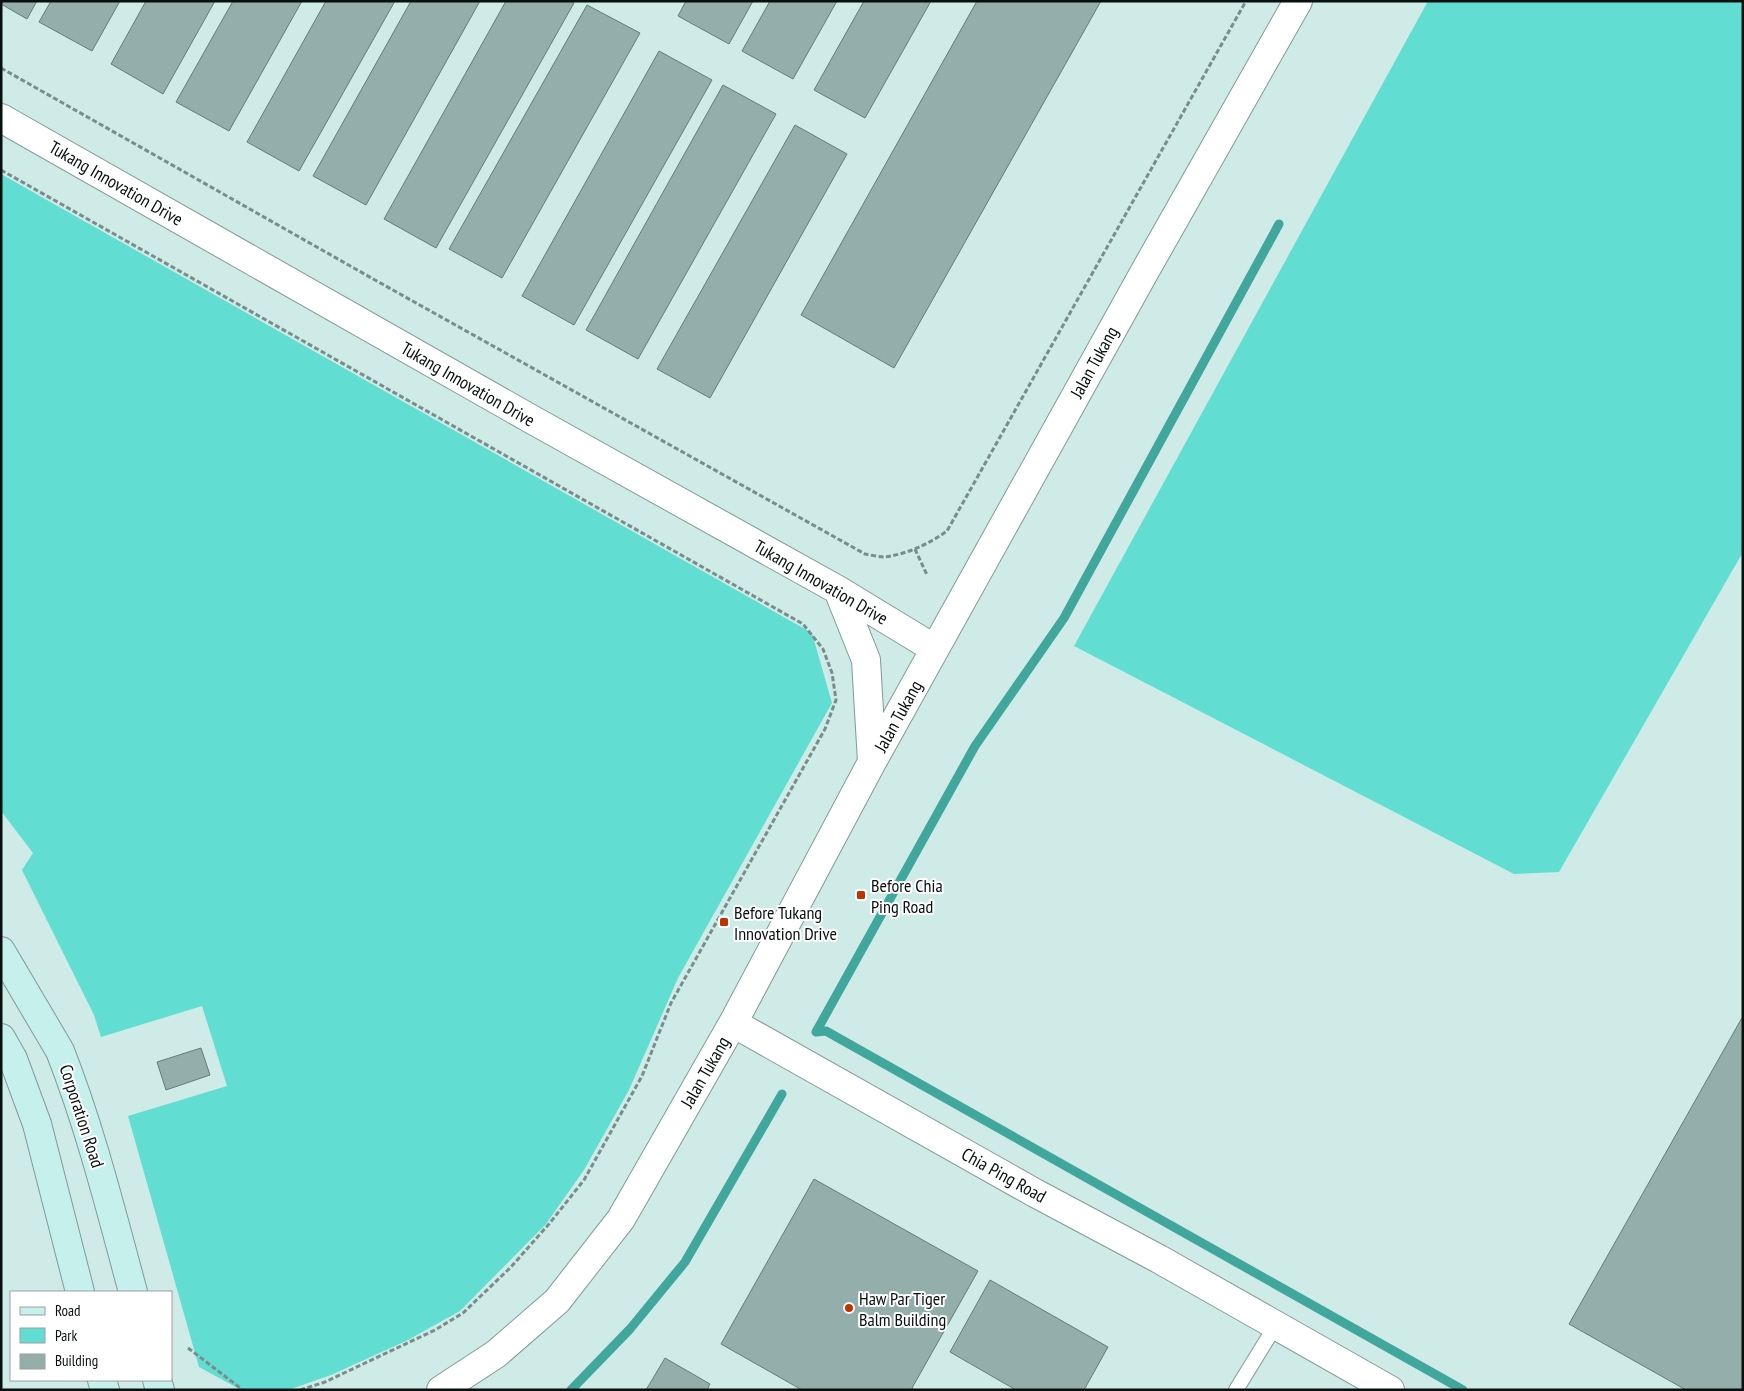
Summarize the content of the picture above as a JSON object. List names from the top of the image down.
{
  "streets": {
    "main road": ["Corporation Road"],
    "street": ["Tukang Innovation Drive", "Jalan Tukang", "Chia Ping Road"]
  },
  "crossings": [
    ["Tukang Innovation Drive", "Jalan Tukang"],
    ["Jalan Tukang", "Chia Ping Road"]
  ],
  "places": {
    "transit": ["Before Chia Ping Road", "Before Tukang Innovation Drive"],
    "other": ["Haw Par Tiger Balm Building"]
  },
  "legend": ["Road", "Park", "Building"]
}
